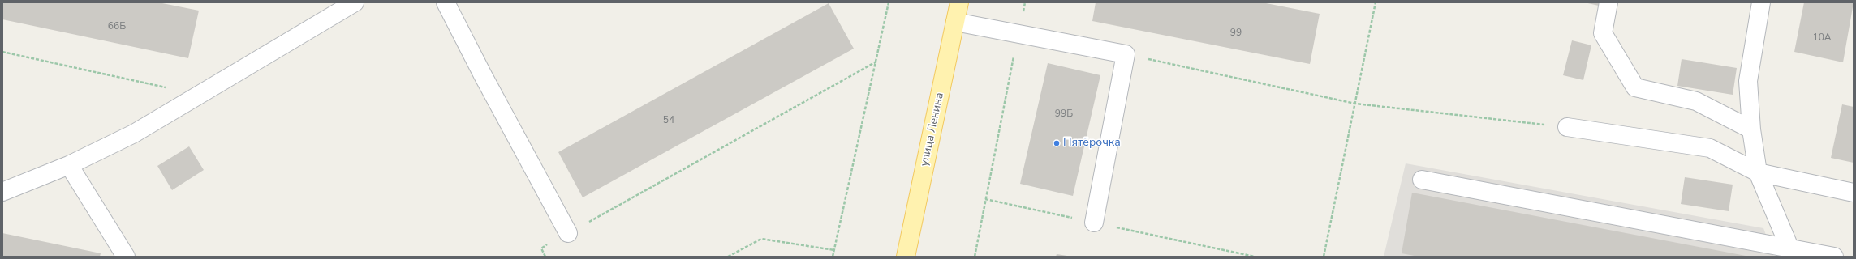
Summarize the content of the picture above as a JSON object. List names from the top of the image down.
{
  "streets": {
    "main road": ["улица Ленина"]
  },
  "places": ["Пятёрочка"],
  "house_numbers": [
    "66Б",
    "99",
    "10А",
    "99Б",
    "54"
  ]
}
